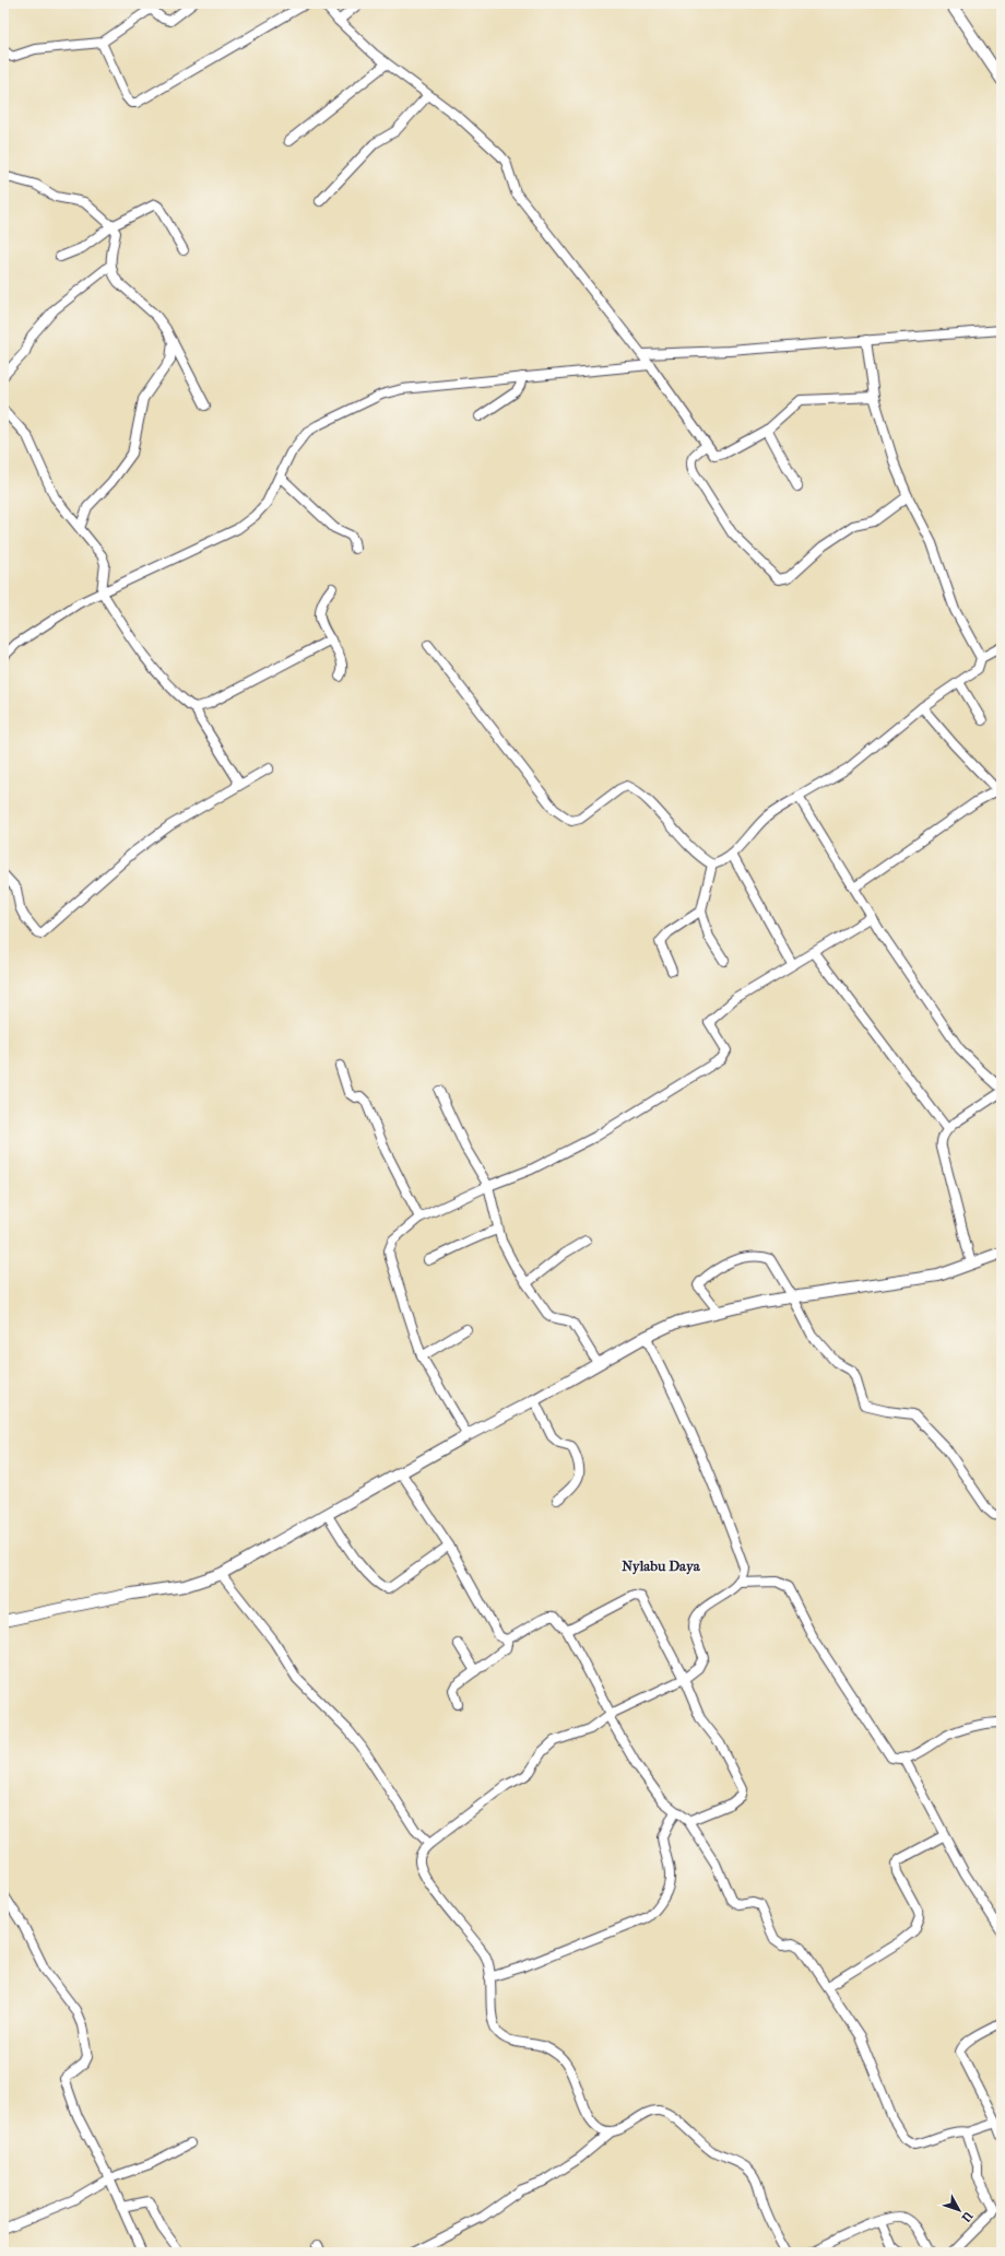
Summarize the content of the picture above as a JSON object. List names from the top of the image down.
{
  "districts": ["Nylabu Daya"],
  "north": "bottom right"
}
